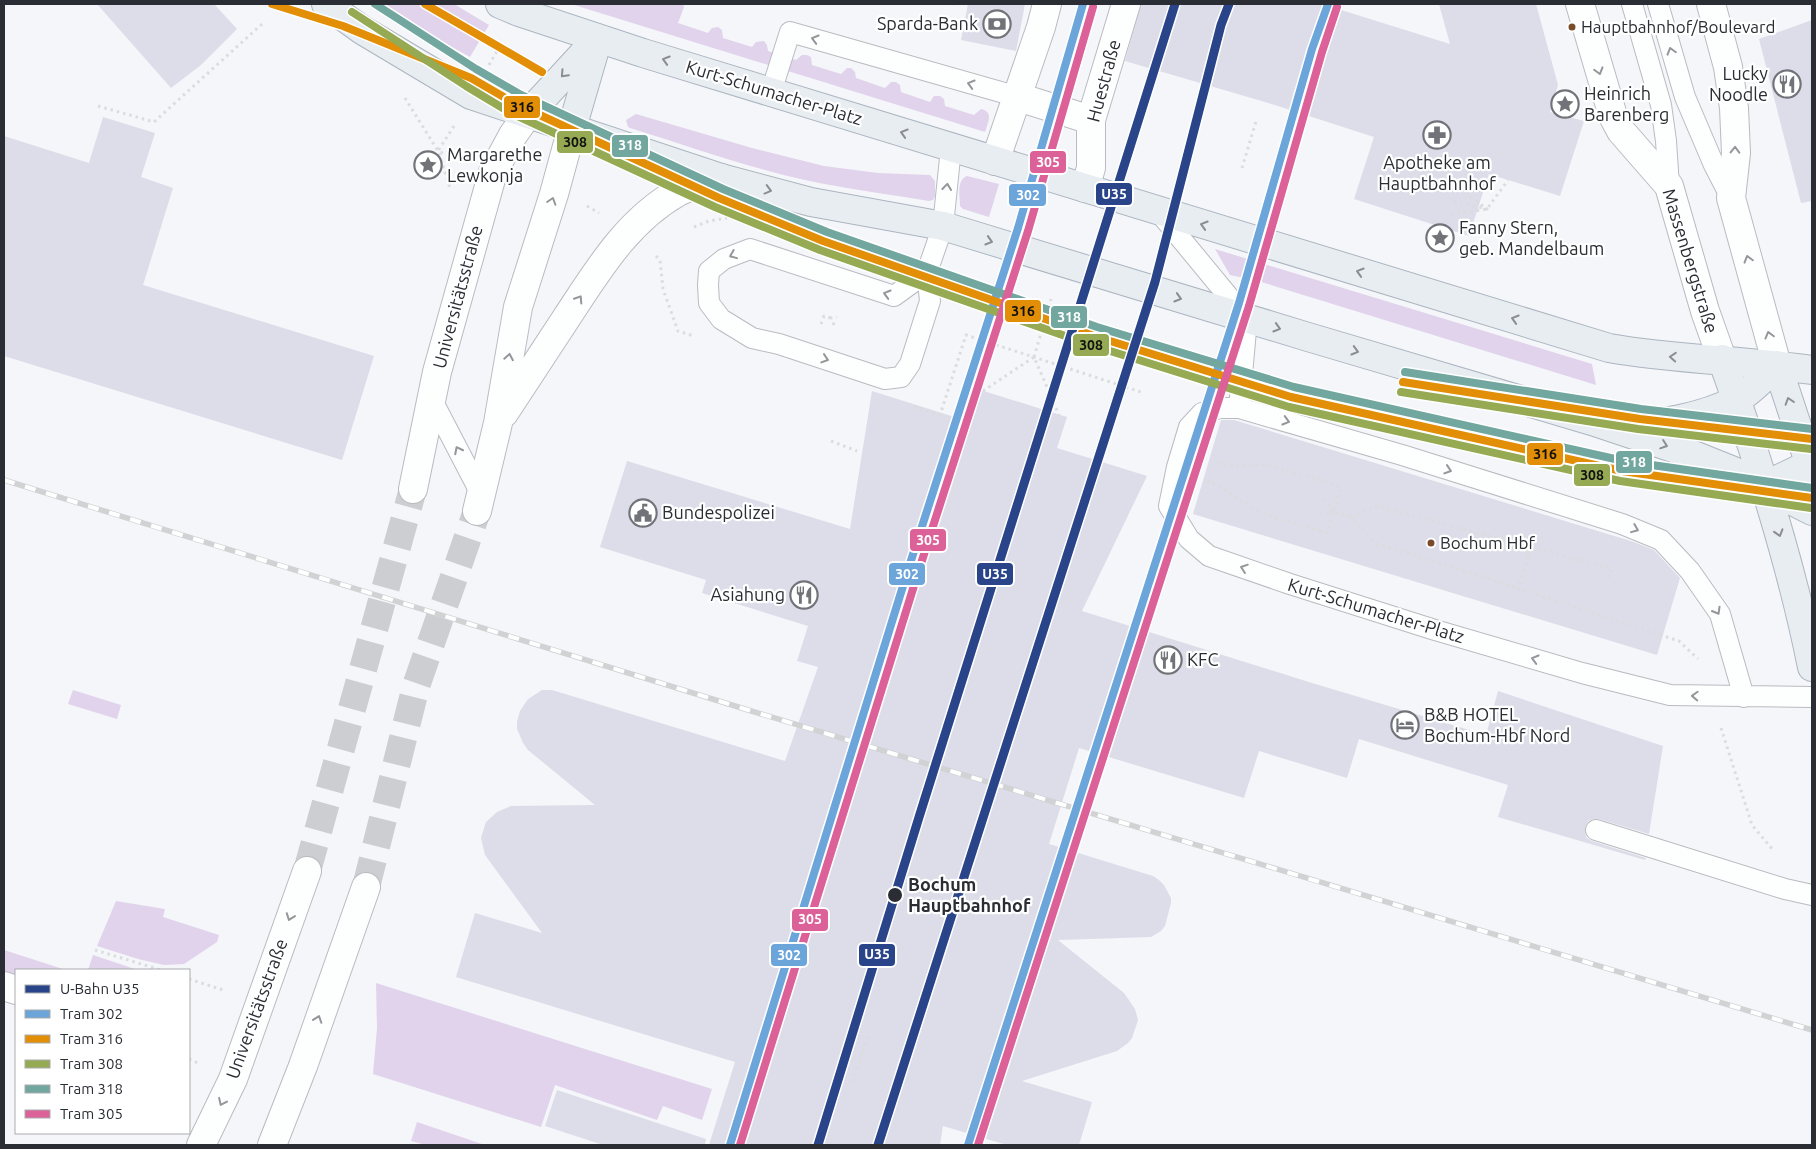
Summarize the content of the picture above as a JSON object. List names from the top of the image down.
{
  "streets": {
    "main road": [
      "Huestraße",
      "Kurt-Schumacher-Platz",
      "Massenbergstraße",
      "Universitätsstraße"
    ]
  },
  "crossings": [
    ["Huestraße", "Kurt-Schumacher-Platz"],
    ["Kurt-Schumacher-Platz", "Massenbergstraße"]
  ],
  "places": {
    "bank": ["Sparda-Bank"],
    "other": ["Hauptbahnhof/Boulevard", "Bochum Hbf", "Bochum Hauptbahnhof"],
    "restaurant": ["Lucky Noodle", "Asiahung", "KFC"],
    "place": ["Heinrich Barenberg", "Margarethe Lewkonja", "Fanny Stern, geb. Mandelbaum"],
    "pharmacy": ["Apotheke am Hauptbahnhof"],
    "public building": ["Bundespolizei"],
    "hotel": ["B&B HOTEL Bochum-Hbf Nord"]
  },
  "lines": [
    "metro line U35",
    "tram line 302",
    "tram line 316",
    "tram line 318",
    "tram line 305",
    "tram line 308"
  ],
  "legend": [
    "U-Bahn U35",
    "Tram 302",
    "Tram 316",
    "Tram 308",
    "Tram 318",
    "Tram 305"
  ]
}
